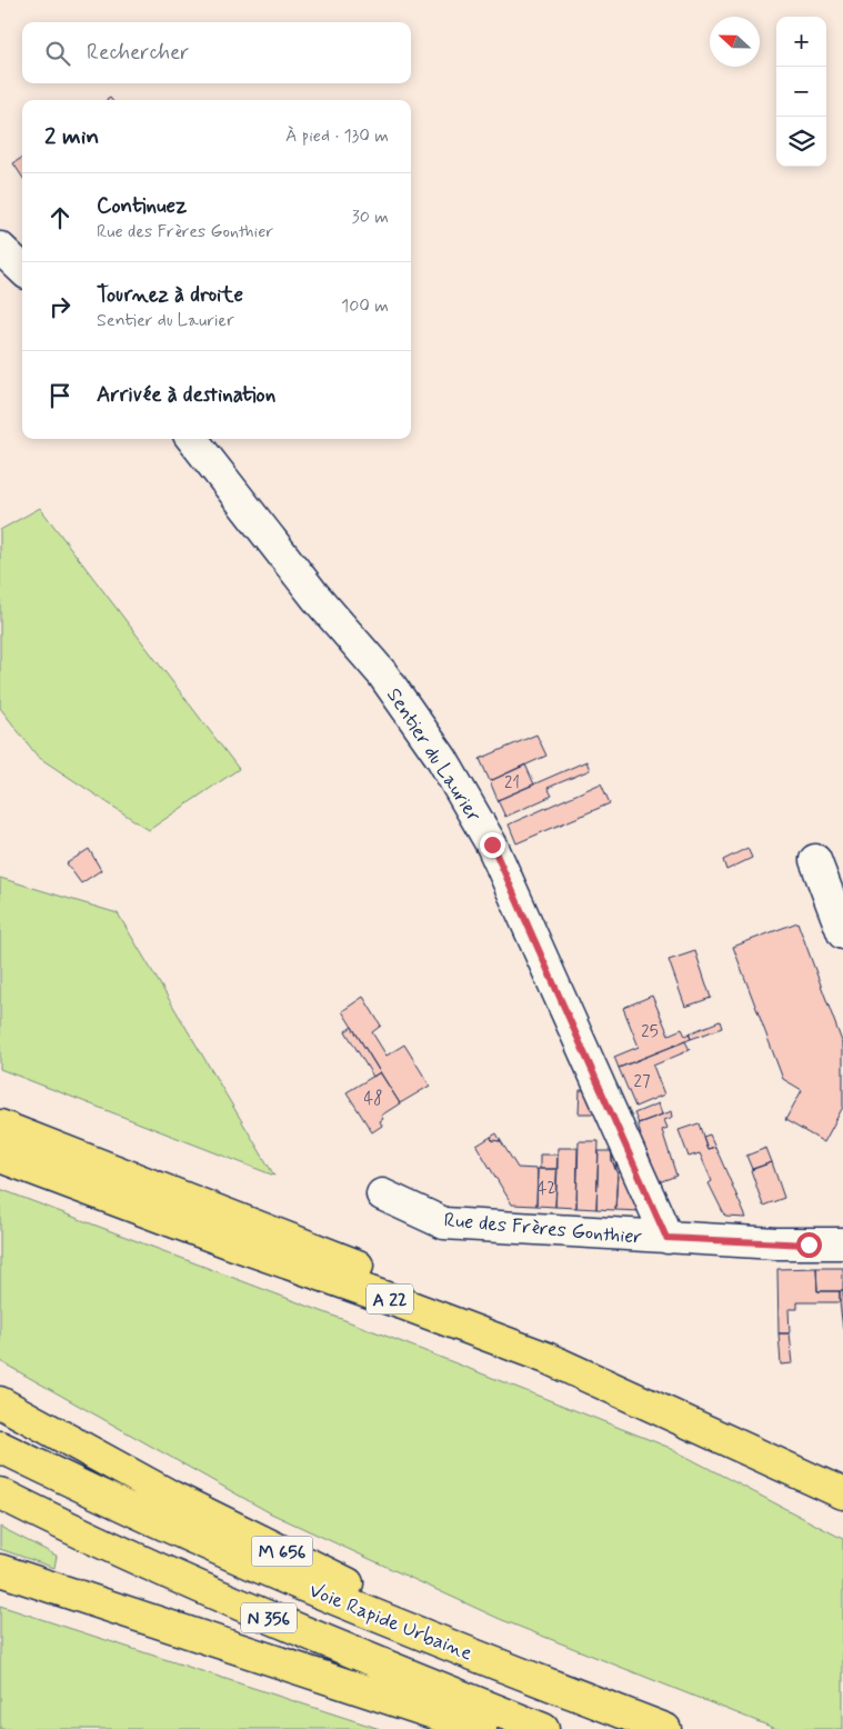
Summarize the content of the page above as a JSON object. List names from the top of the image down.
{
  "streets": {
    "highway": [
      "A 22",
      "M 656",
      "N 356",
      "Voie Rapide Urbaine"
    ],
    "street": ["Sentier du Laurier", "Rue des Frères Gonthier"]
  },
  "crossings": [
    ["Sentier du Laurier", "Rue des Frères Gonthier"],
    ["M 656", "Voie Rapide Urbaine"]
  ],
  "house_numbers": [
    "21",
    "25",
    "27",
    "48",
    "42"
  ],
  "north": "left",
  "page": {
    "map_buttons": ["+", "−"],
    "search": "Rechercher",
    "heading": ["2 min", "À pied · 130 m"],
    "list": [
      ["Continuez", "Rue des Frères Gonthier", "30 m"],
      ["Tournez à droite", "Sentier du Laurier", "100 m"],
      "Arrivée à destination"
    ]
  }
}
